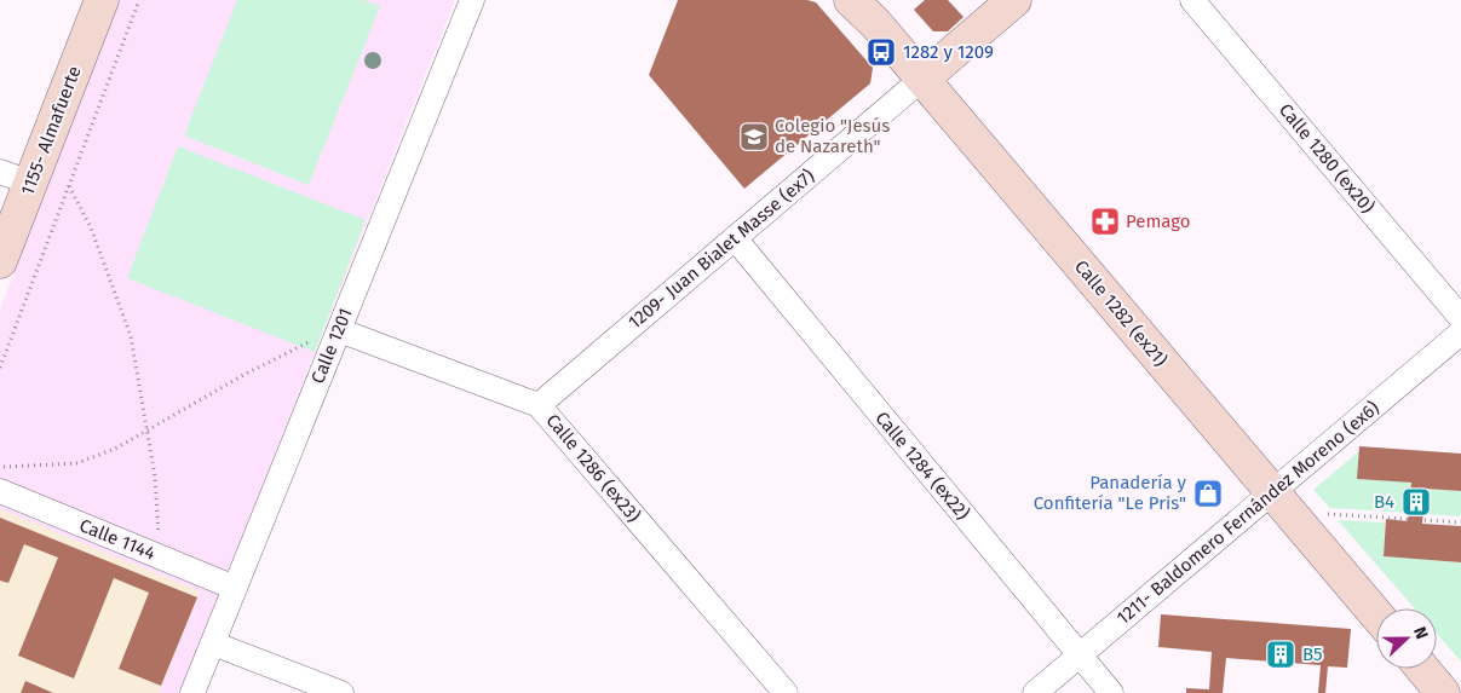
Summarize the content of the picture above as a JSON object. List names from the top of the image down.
{
  "streets": {
    "main road": ["1155- Almafuerte", "1209- Juan Bialet Masse (ex7)", "Calle 1282 (ex21)"],
    "street": [
      "Calle 1280 (ex20)",
      "Calle 1201",
      "Calle 1284 (ex22)",
      "Calle 1286 (ex23)",
      "1211- Baldomero Fernández Moreno (ex6)",
      "Calle 1144"
    ]
  },
  "crossings": [
    ["1209- Juan Bialet Masse (ex7)", "Calle 1282 (ex21)"],
    ["1209- Juan Bialet Masse (ex7)", "Calle 1284 (ex22)"],
    ["1209- Juan Bialet Masse (ex7)", "Calle 1286 (ex23)"],
    ["Calle 1282 (ex21)", "1211- Baldomero Fernández Moreno (ex6)"],
    ["Calle 1201", "Calle 1286 (ex23)"],
    ["Calle 1201", "Calle 1144"],
    ["Calle 1284 (ex22)", "1211- Baldomero Fernández Moreno (ex6)"]
  ],
  "places": {
    "bus stop": ["1282 y 1209"],
    "school or university": ["Colegio \"Jesús de Nazareth\""],
    "pharmacy": ["Pemago"],
    "shop": ["Panadería y Confitería \"Le Pris\""],
    "building": ["B4", "B5"]
  },
  "north": "right"
}
